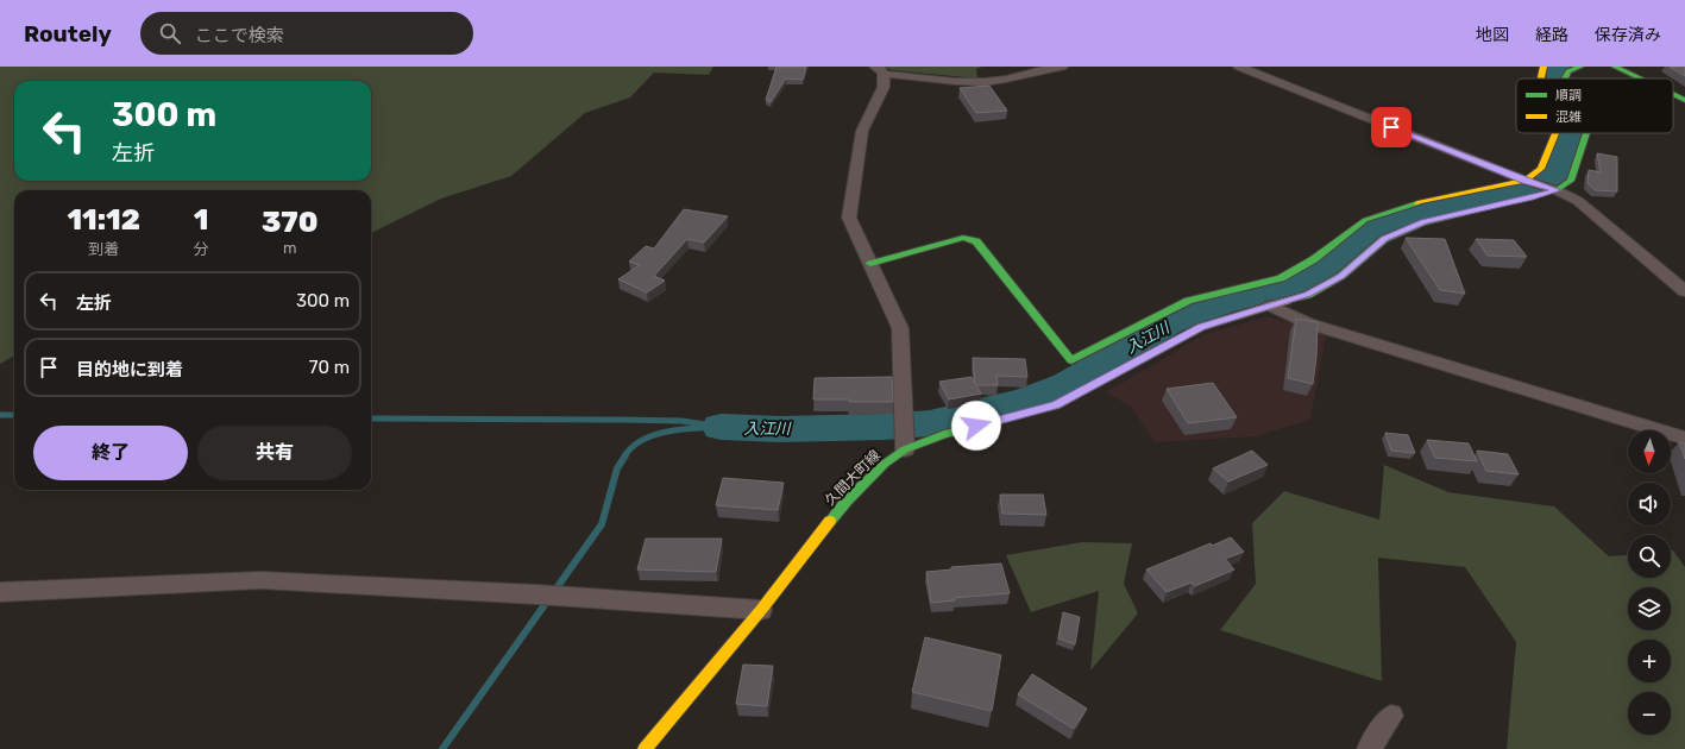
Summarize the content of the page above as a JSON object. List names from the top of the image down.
{
  "streets": {
    "main road": ["久間大町線"]
  },
  "water": ["入江川"],
  "legend": ["順調", "混雑"],
  "north": "bottom",
  "page": {
    "header": "Routely",
    "search": "ここで検索",
    "nav": ["地図", "経路", "保存済み"],
    "turn": ["300 m", "左折"],
    "eta": [
      "11:12",
      "到着",
      "1",
      "分",
      "370",
      "m"
    ],
    "list": [
      {
        "name": "左折",
        "value": "300 m"
      },
      {
        "name": "目的地に到着",
        "value": "70 m"
      }
    ],
    "buttons": ["終了", "共有"],
    "map_buttons": ["+", "−"]
  }
}
